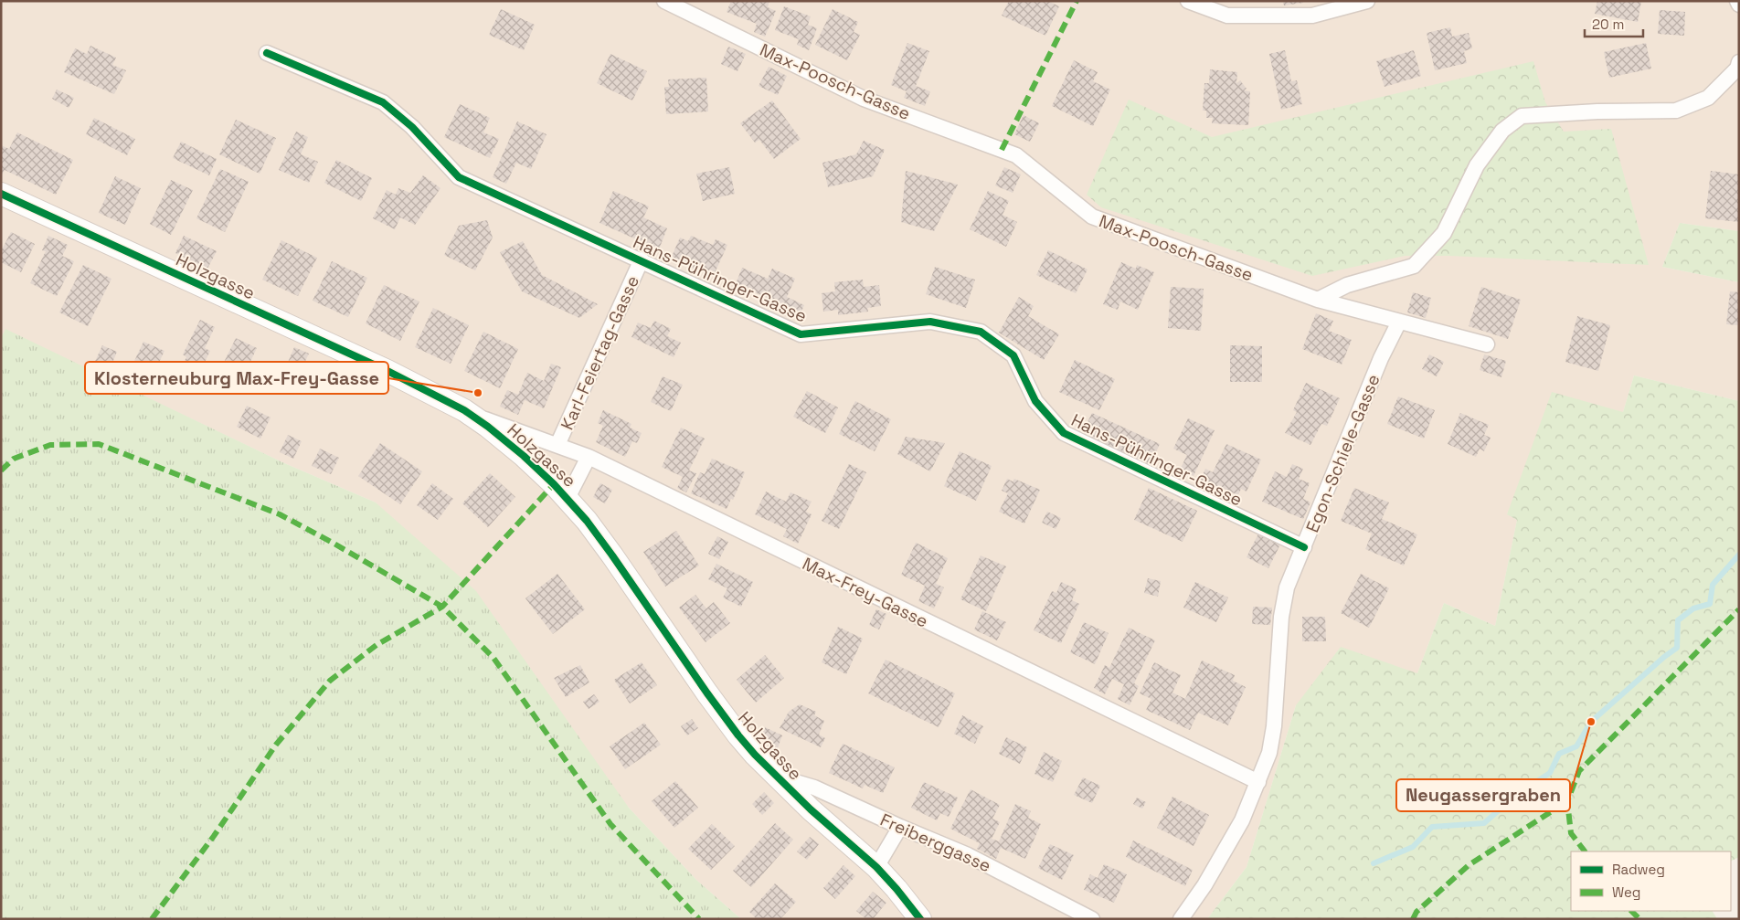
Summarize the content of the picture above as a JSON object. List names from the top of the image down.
{
  "streets": {
    "street": [
      "Max-Poosch-Gasse",
      "Holzgasse",
      "Hans-Pühringer-Gasse",
      "Karl-Feiertag-Gasse",
      "Egon-Schiele-Gasse",
      "Max-Frey-Gasse",
      "Freiberggasse"
    ]
  },
  "crossings": [
    ["Max-Poosch-Gasse", "Egon-Schiele-Gasse"],
    ["Holzgasse", "Max-Frey-Gasse"],
    ["Holzgasse", "Freiberggasse"],
    ["Hans-Pühringer-Gasse", "Karl-Feiertag-Gasse"],
    ["Hans-Pühringer-Gasse", "Egon-Schiele-Gasse"],
    ["Karl-Feiertag-Gasse", "Max-Frey-Gasse"],
    ["Egon-Schiele-Gasse", "Max-Frey-Gasse"]
  ],
  "places": ["Klosterneuburg Max-Frey-Gasse", "Neugassergraben"],
  "legend": ["Radweg", "Weg"],
  "scale_bar": "20 m"
}
